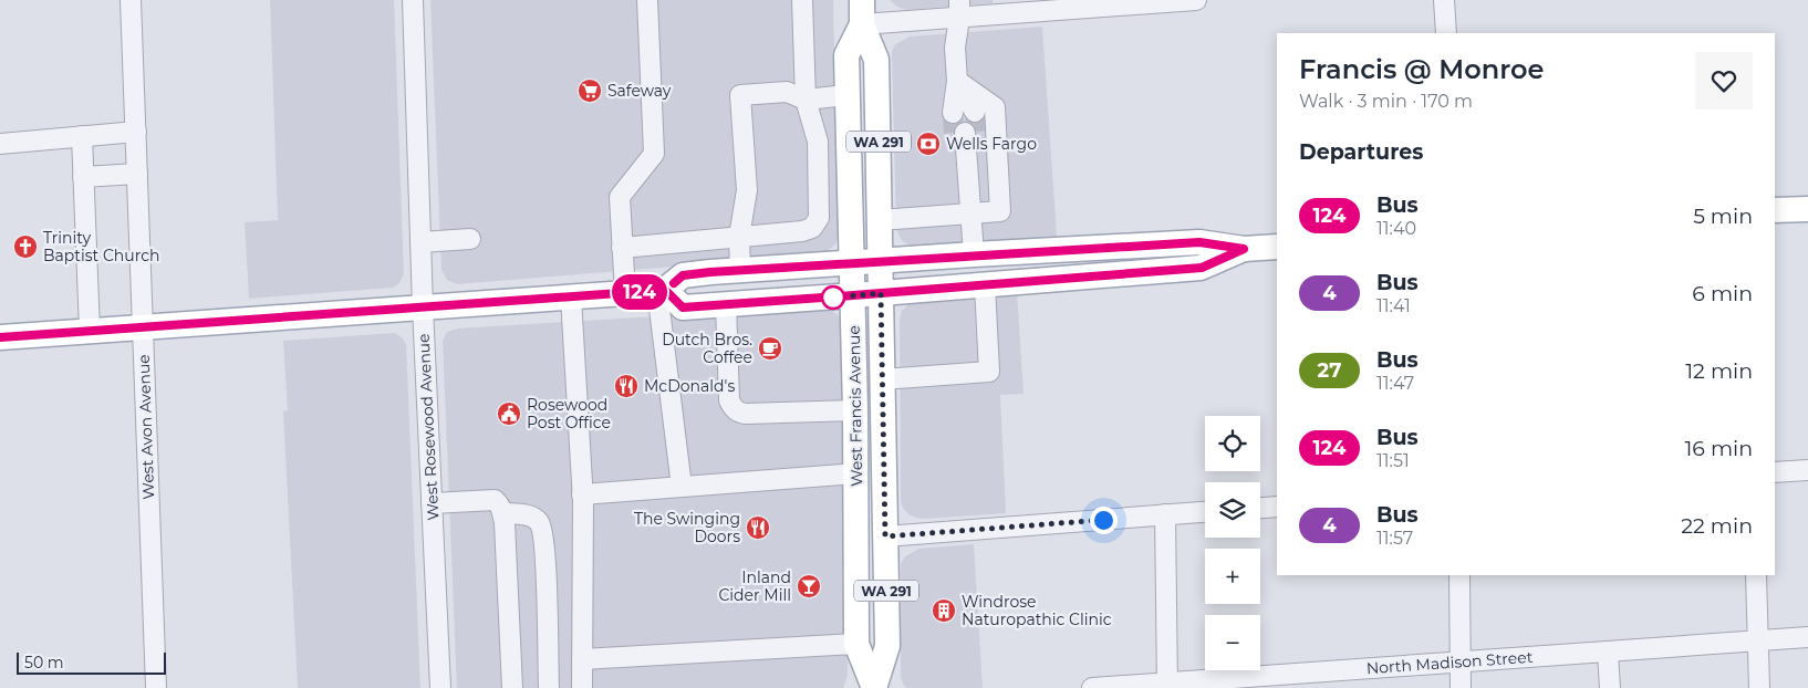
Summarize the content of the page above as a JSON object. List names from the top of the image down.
{
  "streets": {
    "main road": ["WA 291", "West Francis Avenue"],
    "street": ["West Avon Avenue", "West Rosewood Avenue", "North Madison Street"]
  },
  "places": {
    "supermarket": ["Safeway"],
    "bank": ["Wells Fargo"],
    "church": ["Trinity Baptist Church"],
    "cafe": ["Dutch Bros. Coffee"],
    "restaurant": ["McDonald's", "The Swinging Doors"],
    "public building": ["Rosewood Post Office"],
    "bar": ["Inland Cider Mill"],
    "building": ["Windrose Naturopathic Clinic"]
  },
  "lines": ["bus line 124"],
  "scale_bar": "50 m",
  "page": {
    "on_map": "124",
    "heading": [
      ["Francis @ Monroe", "Walk · 3 min · 170 m"],
      "Departures"
    ],
    "list": [
      {
        "mark": "124",
        "name": "Bus",
        "note": "11:40",
        "value": "5 min"
      },
      {
        "mark": "4",
        "name": "Bus",
        "note": "11:41",
        "value": "6 min"
      },
      {
        "mark": "27",
        "name": "Bus",
        "note": "11:47",
        "value": "12 min"
      },
      {
        "mark": "124",
        "name": "Bus",
        "note": "11:51",
        "value": "16 min"
      },
      {
        "mark": "4",
        "name": "Bus",
        "note": "11:57",
        "value": "22 min"
      }
    ],
    "map_buttons": ["+", "−"],
    "scale": "50 m"
  }
}
